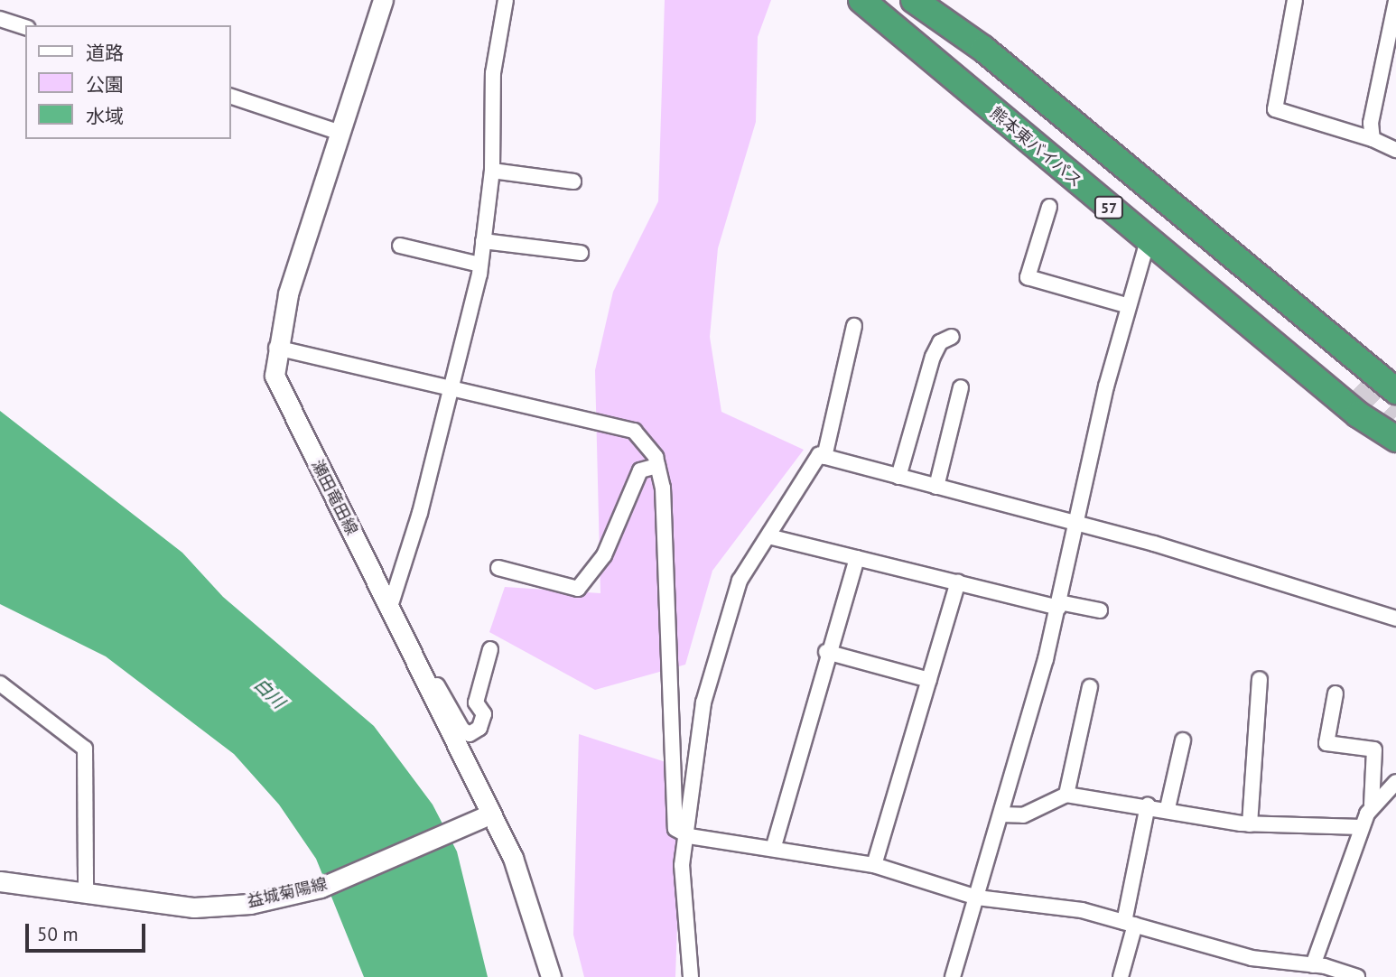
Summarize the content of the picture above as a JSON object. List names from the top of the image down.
{
  "streets": {
    "highway": ["熊本東バイパス", "57"],
    "main road": ["瀬田竜田線", "益城菊陽線"]
  },
  "crossings": [
    ["熊本東バイパス", "57"],
    ["瀬田竜田線", "益城菊陽線"]
  ],
  "water": ["白川"],
  "legend": ["道路", "公園", "水域"],
  "scale_bar": "50 m"
}
